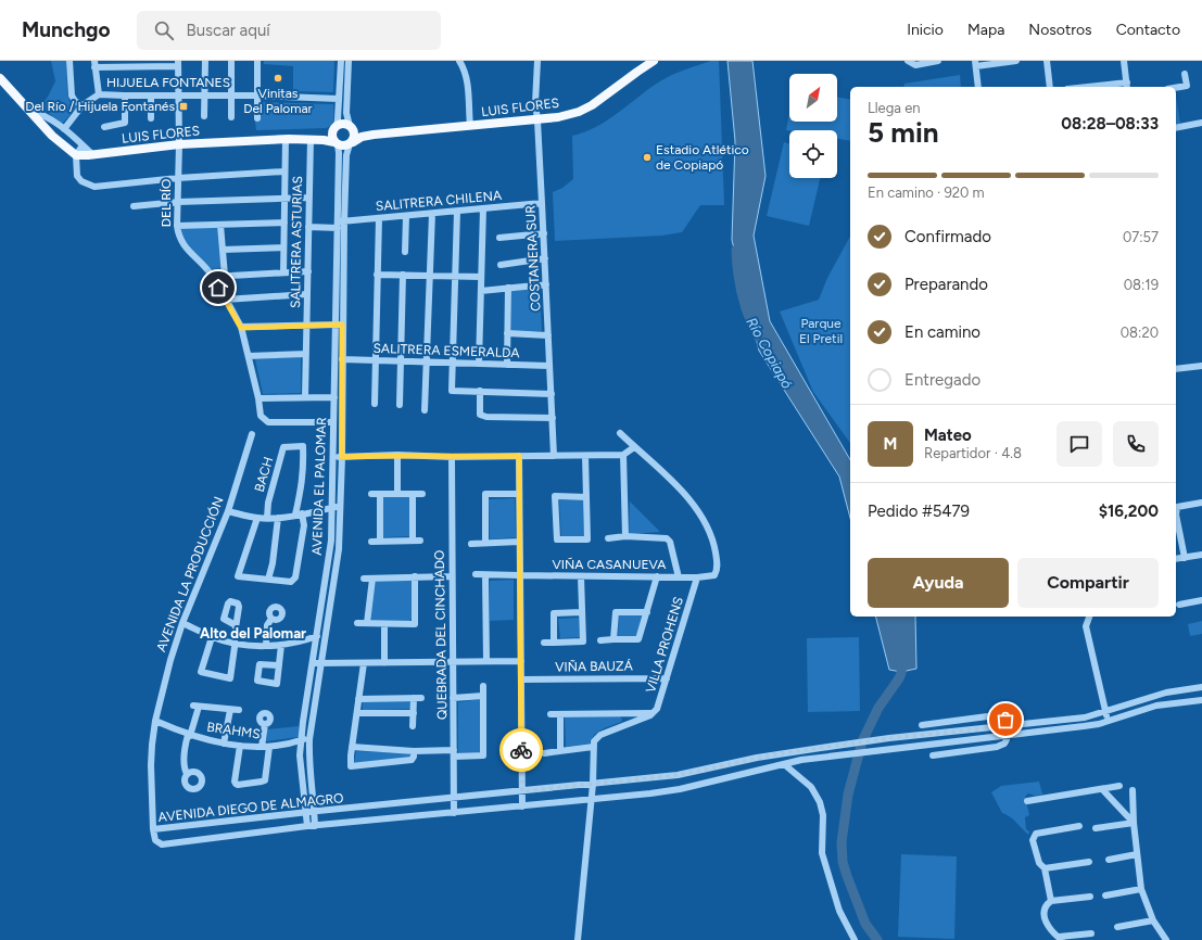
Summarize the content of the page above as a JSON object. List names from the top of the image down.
{
  "streets": {
    "main road": ["LUIS FLORES"],
    "street": [
      "HIJUELA FONTANES",
      "SALITRERA CHILENA",
      "DEL RÍO",
      "SALITRERA ASTURIAS",
      "COSTANERA SUR",
      "SALITRERA ESMERALDA",
      "BACH",
      "AVENIDA EL PALOMAR",
      "VIÑA CASANUEVA",
      "AVENIDA LA PRODUCCIÓN",
      "QUEBRADA DEL CINCHADO",
      "VILLA PROHENS",
      "VIÑA BAUZÁ",
      "BRAHMS",
      "AVENIDA DIEGO DE ALMAGRO"
    ]
  },
  "crossings": [
    ["HIJUELA FONTANES", "DEL RÍO"],
    ["LUIS FLORES", "DEL RÍO"],
    ["LUIS FLORES", "SALITRERA ASTURIAS"],
    ["LUIS FLORES", "COSTANERA SUR"],
    ["LUIS FLORES", "AVENIDA EL PALOMAR"],
    ["SALITRERA CHILENA", "SALITRERA ASTURIAS"],
    ["SALITRERA CHILENA", "COSTANERA SUR"],
    ["SALITRERA CHILENA", "AVENIDA EL PALOMAR"],
    ["DEL RÍO", "AVENIDA EL PALOMAR"],
    ["COSTANERA SUR", "SALITRERA ESMERALDA"],
    ["SALITRERA ESMERALDA", "AVENIDA EL PALOMAR"],
    ["AVENIDA EL PALOMAR", "BRAHMS"],
    ["AVENIDA EL PALOMAR", "AVENIDA DIEGO DE ALMAGRO"],
    ["VIÑA CASANUEVA", "VILLA PROHENS"],
    ["AVENIDA LA PRODUCCIÓN", "BRAHMS"],
    ["AVENIDA LA PRODUCCIÓN", "AVENIDA DIEGO DE ALMAGRO"],
    ["QUEBRADA DEL CINCHADO", "AVENIDA DIEGO DE ALMAGRO"],
    ["VILLA PROHENS", "VIÑA BAUZÁ"]
  ],
  "districts": ["Alto del Palomar"],
  "water": ["Río Copiapó"],
  "parks": ["Parque El Pretil"],
  "places": {
    "other": ["Vinitas Del Palomar", "Estadio Atlético de Copiapó"],
    "transit": ["Del Río / Hijuela Fontanés"]
  },
  "north": "top right",
  "page": {
    "header": "Munchgo",
    "search": "Buscar aquí",
    "nav": [
      "Inicio",
      "Mapa",
      "Nosotros",
      "Contacto"
    ],
    "heading": ["5 min", "Llega en", "08:28–08:33"],
    "panel": [
      "Mateo",
      "Repartidor · 4.8",
      "Pedido #5479",
      "$16,200"
    ],
    "bar": "En camino · 920 m",
    "list": [
      ["Confirmado", "07:57"],
      ["Preparando", "08:19"],
      ["En camino", "08:20"],
      "Entregado"
    ],
    "round": "M",
    "buttons": ["Ayuda", "Compartir"]
  }
}
